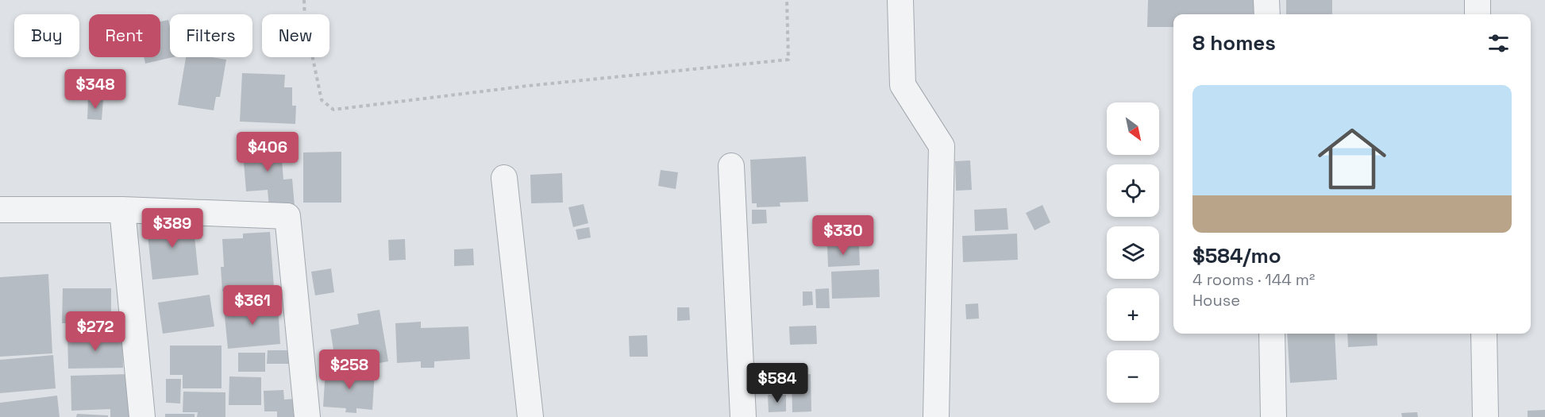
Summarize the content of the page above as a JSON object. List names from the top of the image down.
{
  "north": "bottom right",
  "page": {
    "chip": [
      "Buy",
      "Rent",
      "Filters",
      "New"
    ],
    "heading": "8 homes",
    "price": [
      "$348",
      "$406",
      "$389",
      "$330",
      "$361",
      "$272",
      "$258",
      "$584"
    ],
    "list": [
      {
        "name": "$584/mo",
        "note": "4 rooms · 144 m² · House"
      }
    ],
    "map_buttons": ["+", "−"]
  }
}
